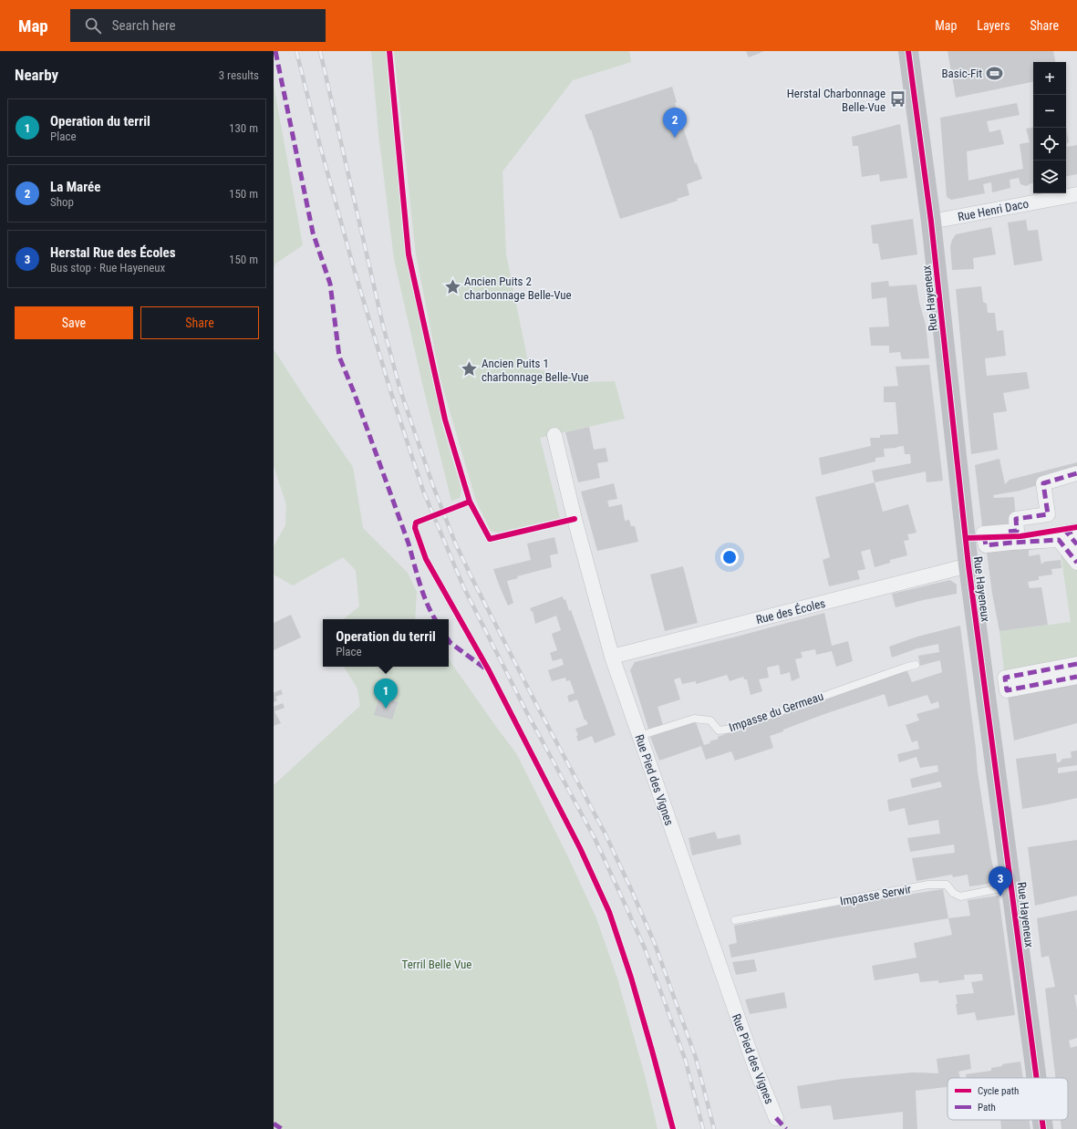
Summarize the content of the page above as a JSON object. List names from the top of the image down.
{
  "streets": {
    "street": [
      "Rue Henri Daco",
      "Rue Hayeneux",
      "Rue des Écoles",
      "Rue Pied des Vignes"
    ],
    "lane": ["Impasse du Germeau", "Impasse Serwir"]
  },
  "crossings": [
    ["Rue Henri Daco", "Rue Hayeneux"],
    ["Rue Hayeneux", "Rue des Écoles"],
    ["Rue Hayeneux", "Impasse Serwir"],
    ["Rue des Écoles", "Rue Pied des Vignes"],
    ["Impasse du Germeau", "Rue Pied des Vignes"]
  ],
  "parks": ["Terril Belle Vue"],
  "places": {
    "sports": ["Basic-Fit"],
    "bus stop": ["Herstal Charbonnage Belle-Vue"],
    "place": ["Ancien Puits 2 charbonnage Belle-Vue", "Ancien Puits 1 charbonnage Belle-Vue"]
  },
  "legend": ["Cycle path", "Path"],
  "page": {
    "header": "Map",
    "search": "Search here",
    "nav": ["Map", "Layers", "Share"],
    "heading": ["Nearby", "3 results"],
    "map_buttons": ["+", "−"],
    "list": [
      {
        "mark": "1",
        "name": "Operation du terril",
        "note": "Place",
        "value": "130 m"
      },
      {
        "mark": "2",
        "name": "La Marée",
        "note": "Shop",
        "value": "150 m"
      },
      {
        "mark": "3",
        "name": "Herstal Rue des Écoles",
        "note": "Bus stop · Rue Hayeneux",
        "value": "150 m"
      }
    ],
    "pins": ["2", "1", "3"],
    "buttons": ["Save", "Share"],
    "popup": ["Operation du terril", "Place"]
  }
}
